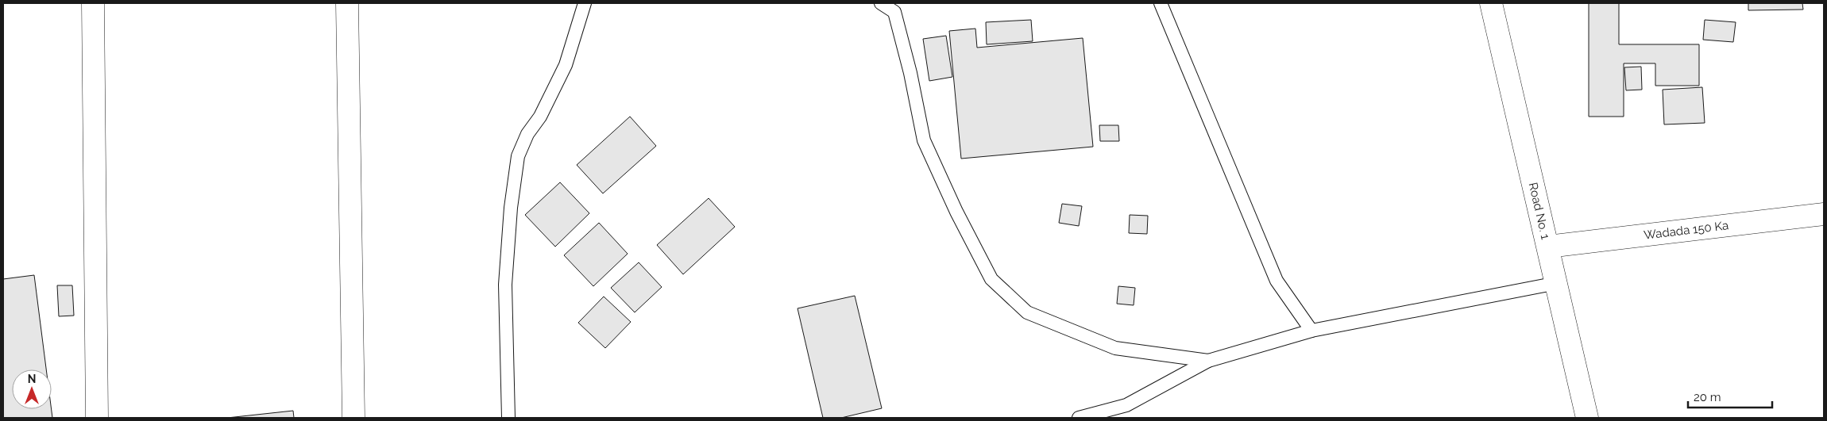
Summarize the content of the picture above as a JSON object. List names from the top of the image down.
{
  "streets": {
    "main road": ["Road No. 1", "Wadada 150 Ka"]
  },
  "crossings": [
    ["Road No. 1", "Wadada 150 Ka"]
  ],
  "scale_bar": "20 m",
  "north": "top"
}
